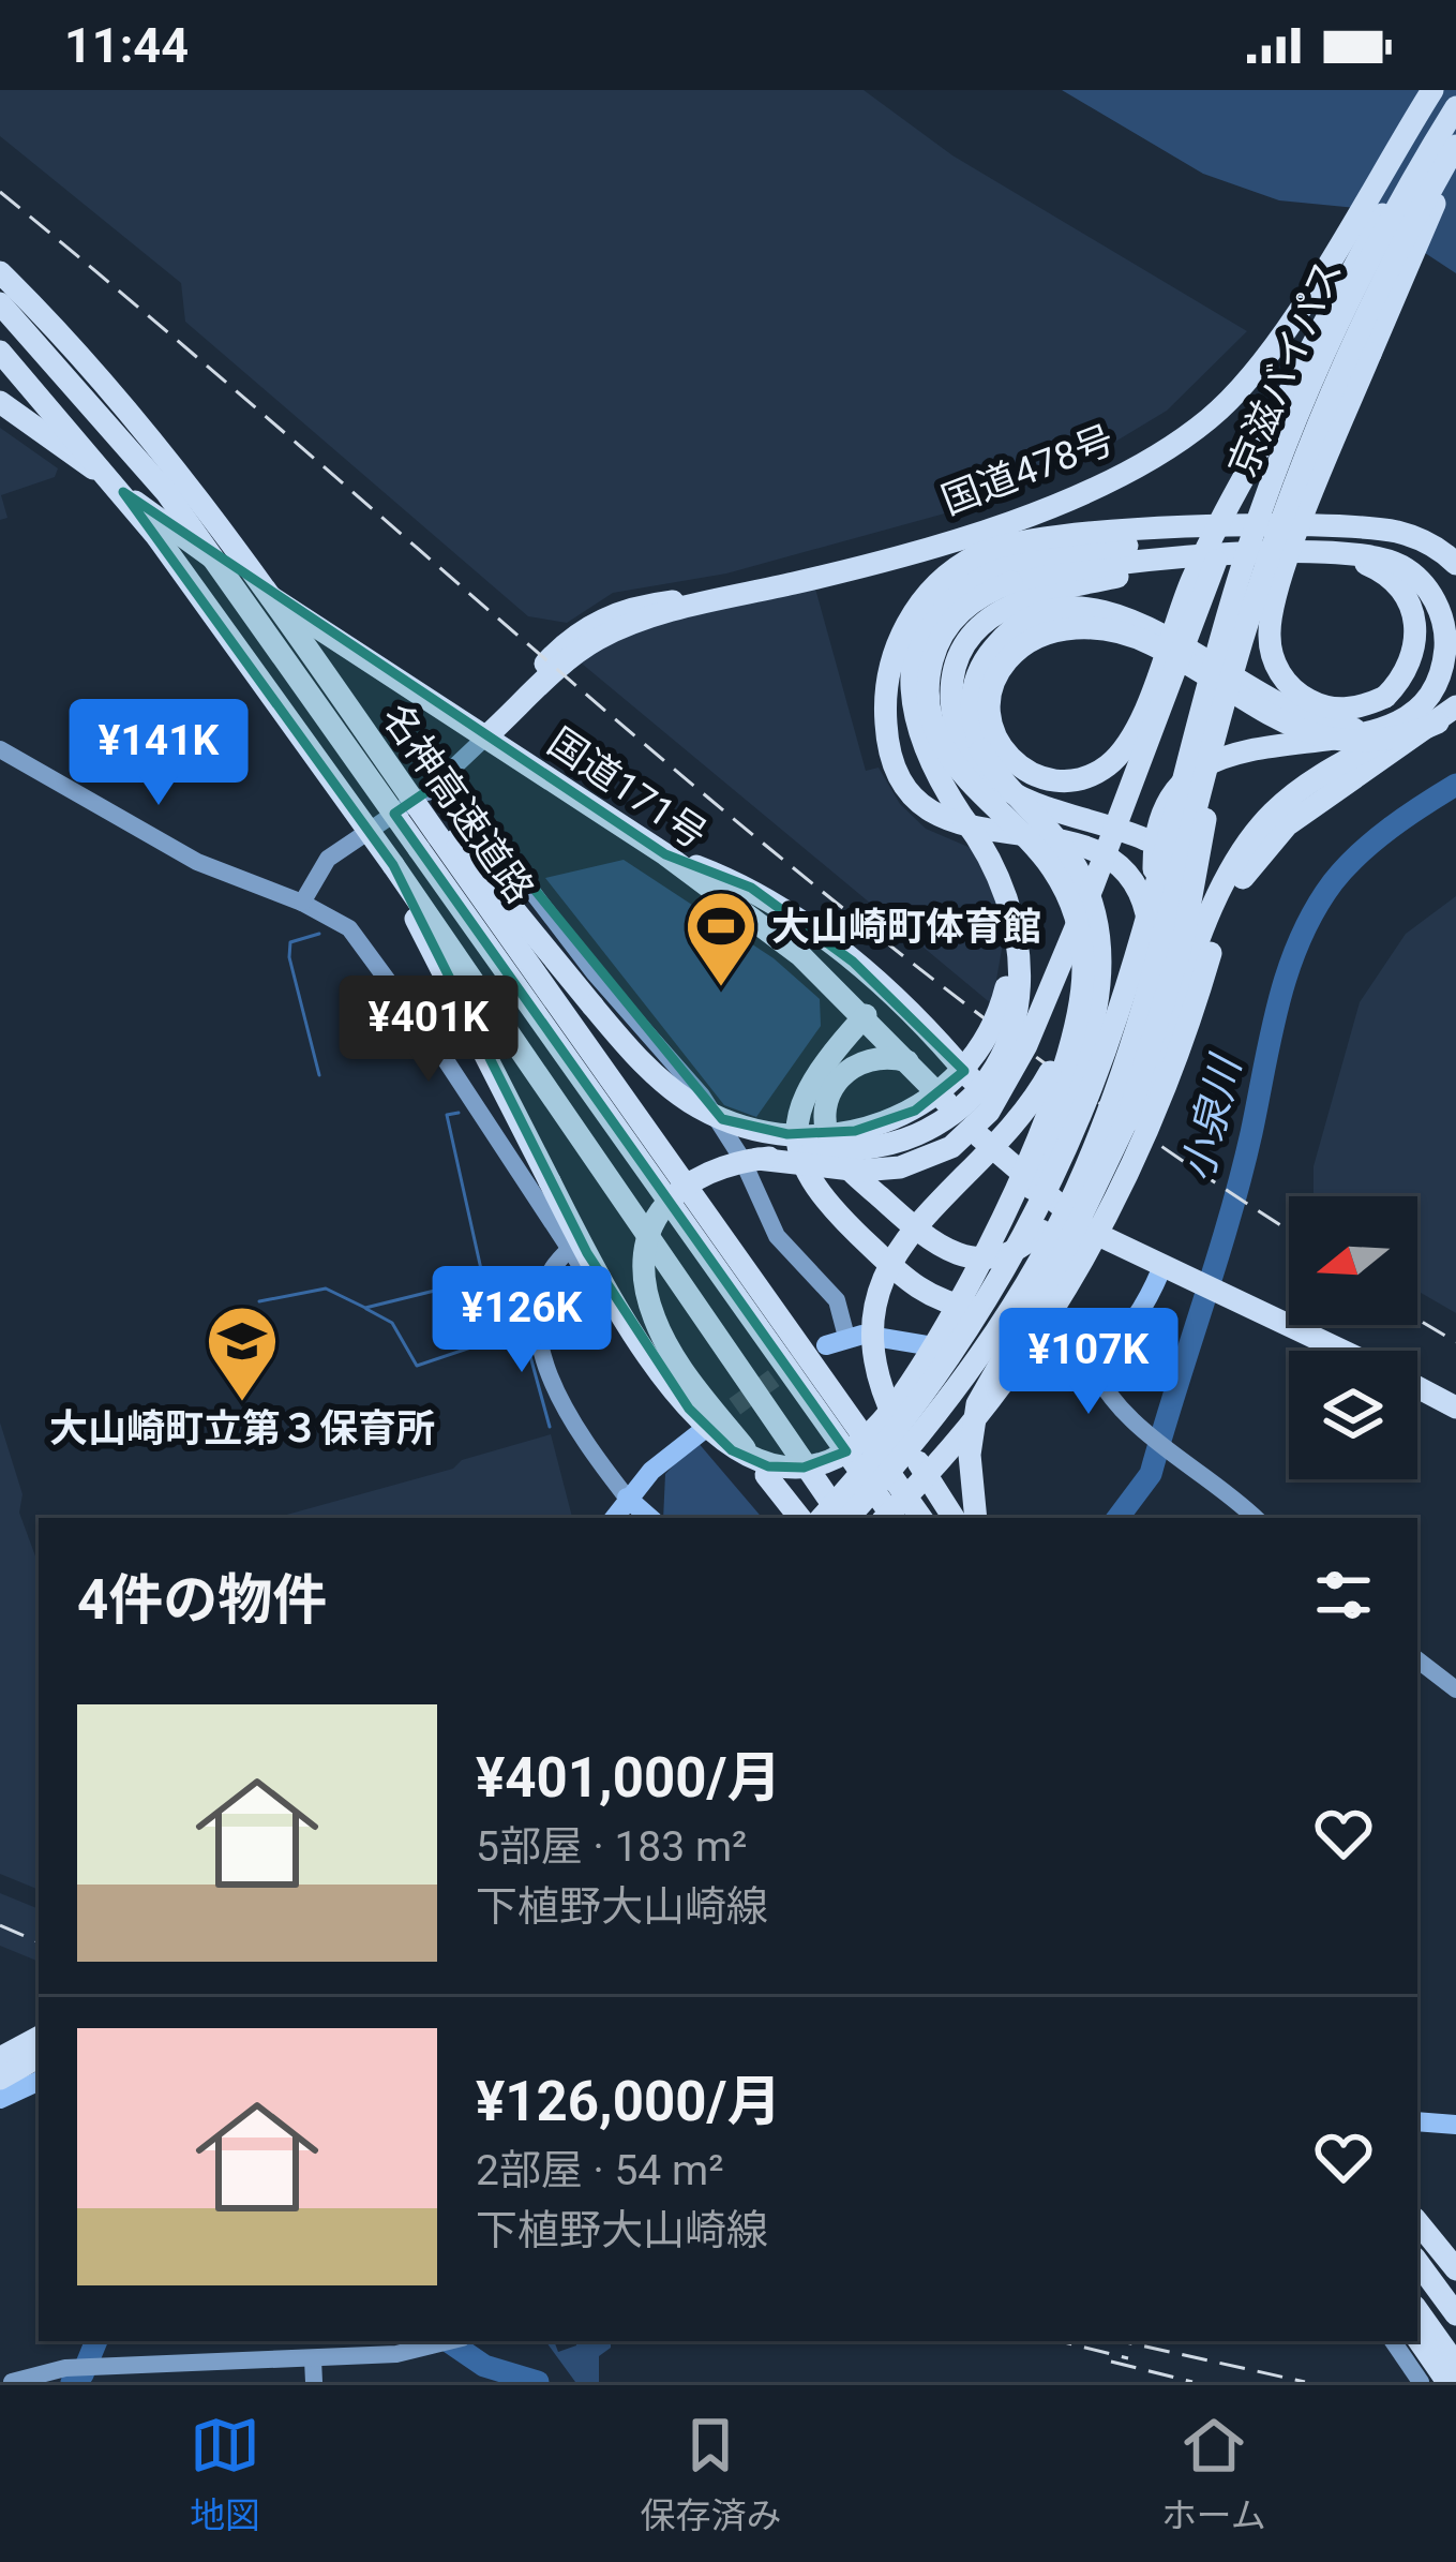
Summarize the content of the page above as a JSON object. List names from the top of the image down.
{
  "streets": {
    "highway": [
      "京滋バイパス",
      "国道478号",
      "国道171号",
      "名神高速道路"
    ]
  },
  "crossings": [
    ["国道478号", "国道171号"]
  ],
  "water": ["小泉川"],
  "places": {
    "sports": ["大山崎町体育館"],
    "school or university": ["大山崎町立第３保育所"]
  },
  "north": "left",
  "page": {
    "status": "11:44",
    "price": [
      "¥141K",
      "¥401K",
      "¥126K",
      "¥107K"
    ],
    "heading": "4件の物件",
    "list": [
      {
        "name": "¥401,000/月",
        "note": "5部屋 · 183 m² · 下植野大山崎線"
      },
      {
        "name": "¥126,000/月",
        "note": "2部屋 · 54 m² · 下植野大山崎線"
      }
    ],
    "tabs": ["地図", "保存済み", "ホーム"]
  }
}
